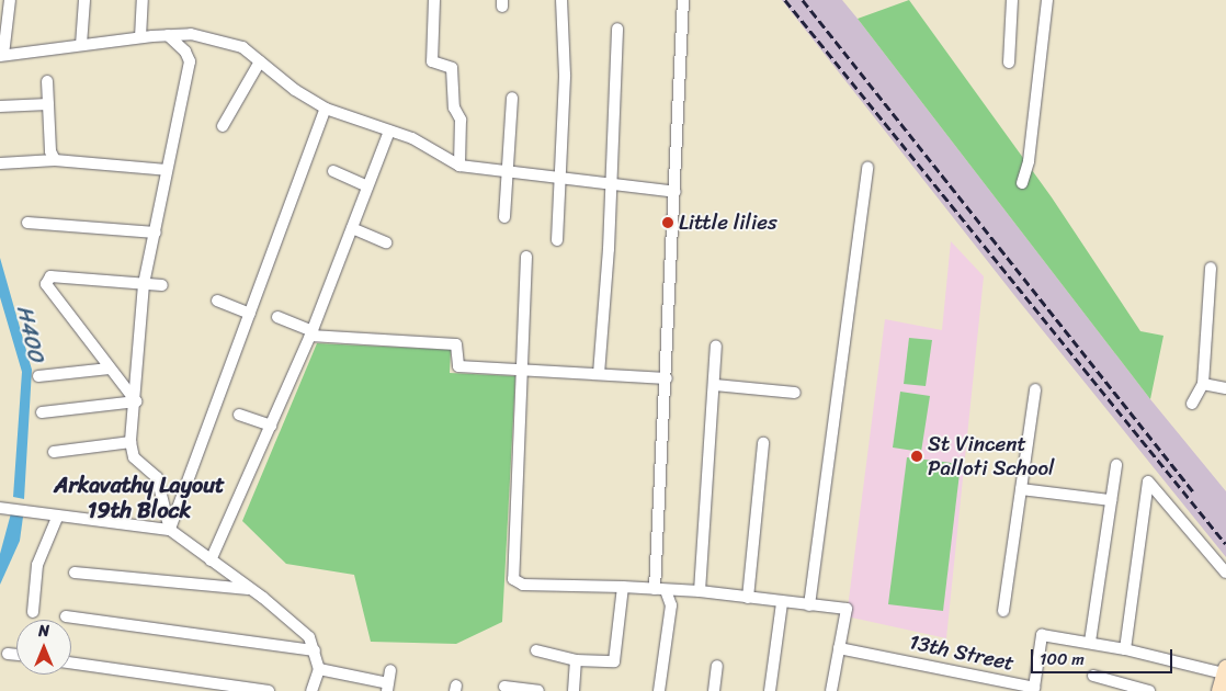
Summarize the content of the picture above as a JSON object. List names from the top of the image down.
{
  "streets": {
    "street": ["13th Street"]
  },
  "districts": ["Arkavathy Layout 19th Block"],
  "water": ["H400"],
  "places": ["Little lilies", "St Vincent Palloti School"],
  "scale_bar": "100 m",
  "north": "top"
}
